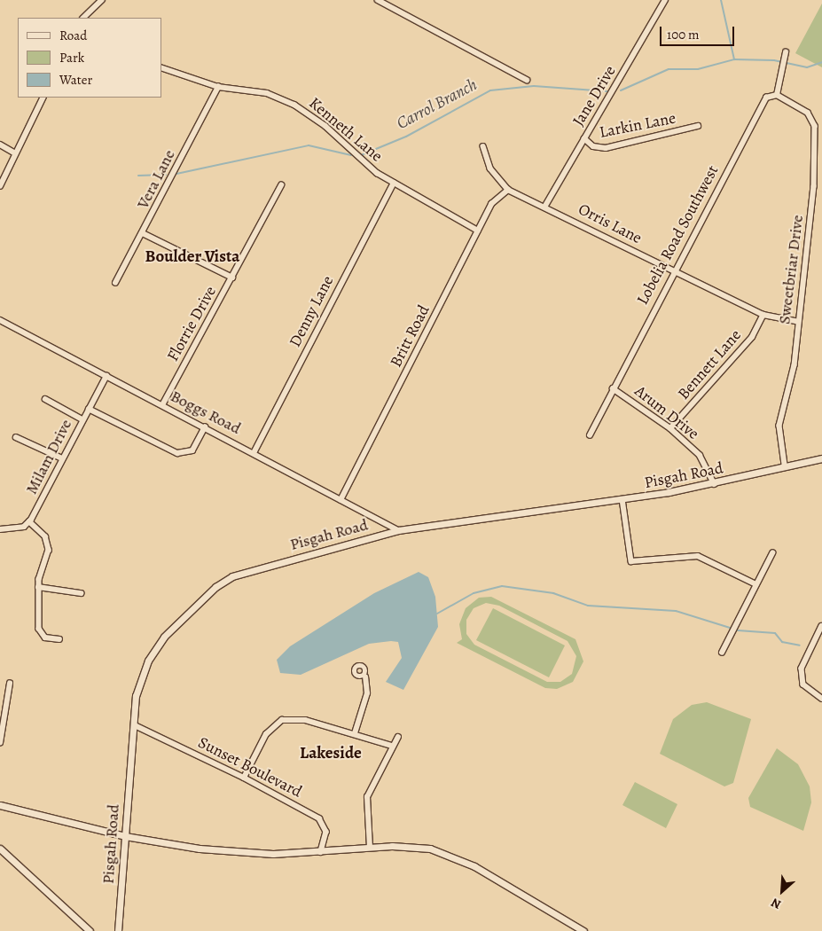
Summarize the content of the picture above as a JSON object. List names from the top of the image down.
{
  "streets": {
    "street": [
      "Jane Drive",
      "Larkin Lane",
      "Kenneth Lane",
      "Vera Lane",
      "Orris Lane",
      "Lobelia Road Southwest",
      "Sweetbriar Drive",
      "Denny Lane",
      "Florrie Drive",
      "Britt Road",
      "Bennett Lane",
      "Boggs Road",
      "Arum Drive",
      "Milam Drive",
      "Pisgah Road",
      "Sunset Boulevard"
    ]
  },
  "crossings": [
    ["Jane Drive", "Larkin Lane"],
    ["Jane Drive", "Orris Lane"],
    ["Kenneth Lane", "Vera Lane"],
    ["Kenneth Lane", "Denny Lane"],
    ["Kenneth Lane", "Britt Road"],
    ["Orris Lane", "Lobelia Road Southwest"],
    ["Orris Lane", "Sweetbriar Drive"],
    ["Orris Lane", "Britt Road"],
    ["Orris Lane", "Bennett Lane"],
    ["Lobelia Road Southwest", "Sweetbriar Drive"],
    ["Lobelia Road Southwest", "Arum Drive"],
    ["Sweetbriar Drive", "Pisgah Road"],
    ["Denny Lane", "Boggs Road"],
    ["Florrie Drive", "Boggs Road"],
    ["Britt Road", "Boggs Road"],
    ["Bennett Lane", "Arum Drive"],
    ["Boggs Road", "Milam Drive"],
    ["Boggs Road", "Pisgah Road"],
    ["Arum Drive", "Pisgah Road"],
    ["Pisgah Road", "Sunset Boulevard"]
  ],
  "districts": ["Boulder Vista", "Lakeside"],
  "water": ["Carrol Branch"],
  "legend": ["Road", "Park", "Water"],
  "scale_bar": "100 m",
  "north": "bottom left"
}
